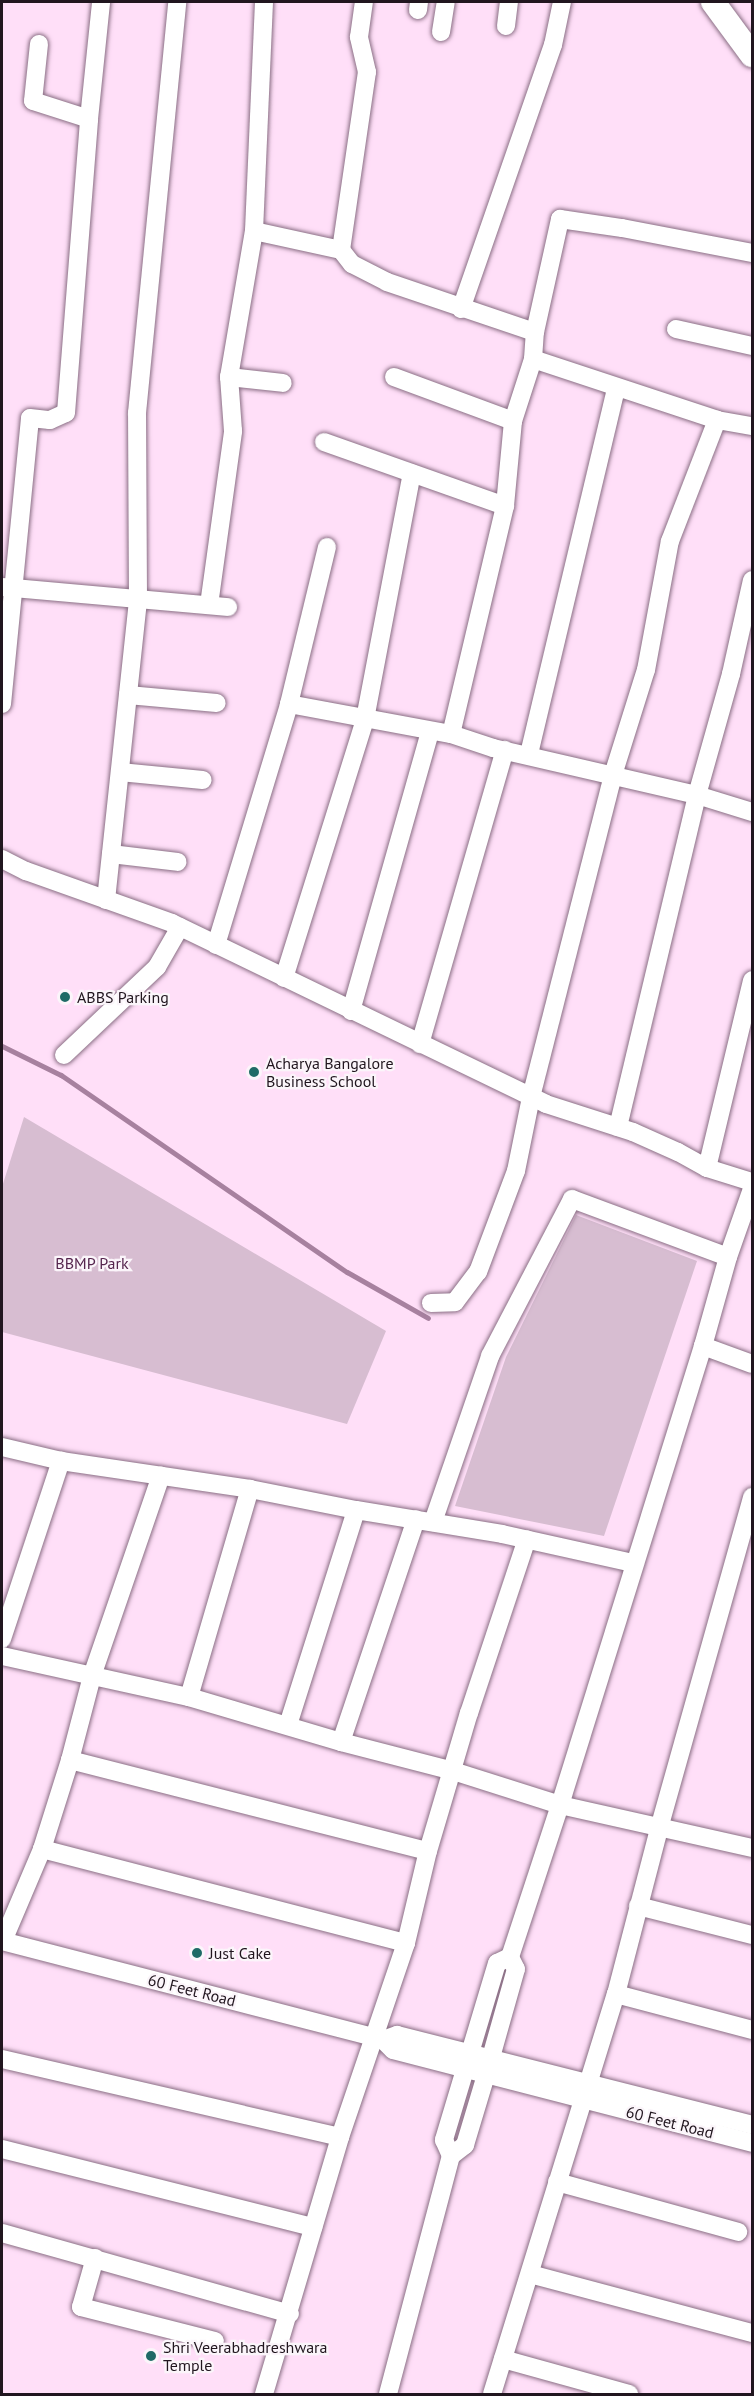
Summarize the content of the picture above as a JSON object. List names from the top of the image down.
{
  "streets": {
    "street": ["60 Feet Road"]
  },
  "parks": ["BBMP Park"],
  "places": [
    "ABBS Parking",
    "Acharya Bangalore Business School",
    "Just Cake",
    "Shri Veerabhadreshwara Temple"
  ]
}
